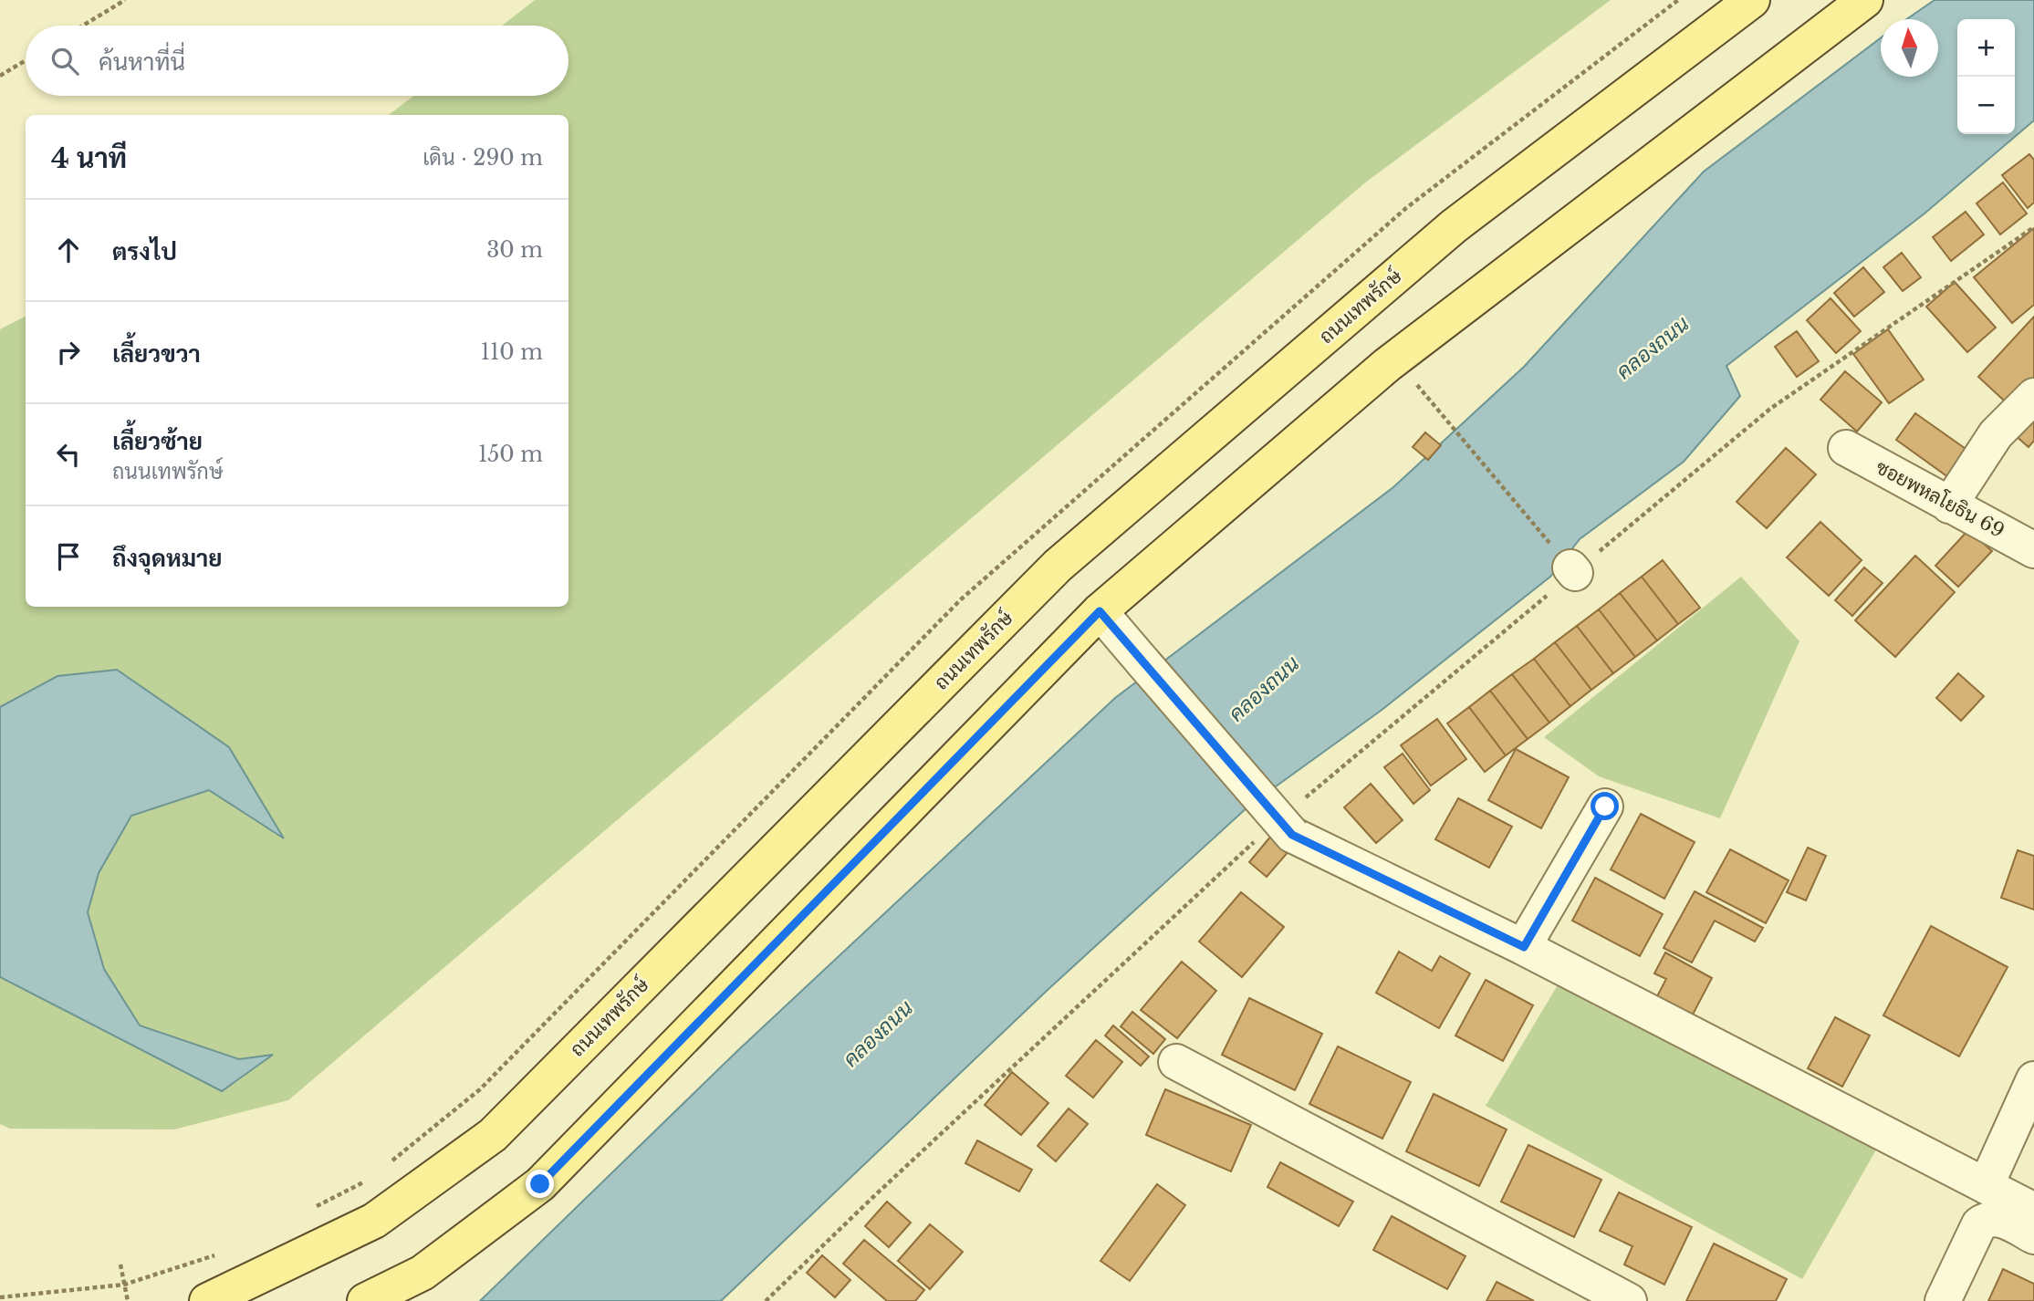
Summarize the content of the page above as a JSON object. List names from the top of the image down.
{
  "streets": {
    "main road": ["ถนนเทพรักษ์"],
    "street": ["ซอยพหลโยธิน 69"]
  },
  "water": ["คลองถนน"],
  "north": "top",
  "page": {
    "map_buttons": ["+", "−"],
    "search": "ค้นหาที่นี่",
    "heading": ["4 นาที", "เดิน · 290 m"],
    "list": [
      ["ตรงไป", "30 m"],
      ["เลี้ยวขวา", "110 m"],
      ["เลี้ยวซ้าย", "ถนนเทพรักษ์", "150 m"],
      "ถึงจุดหมาย"
    ]
  }
}
